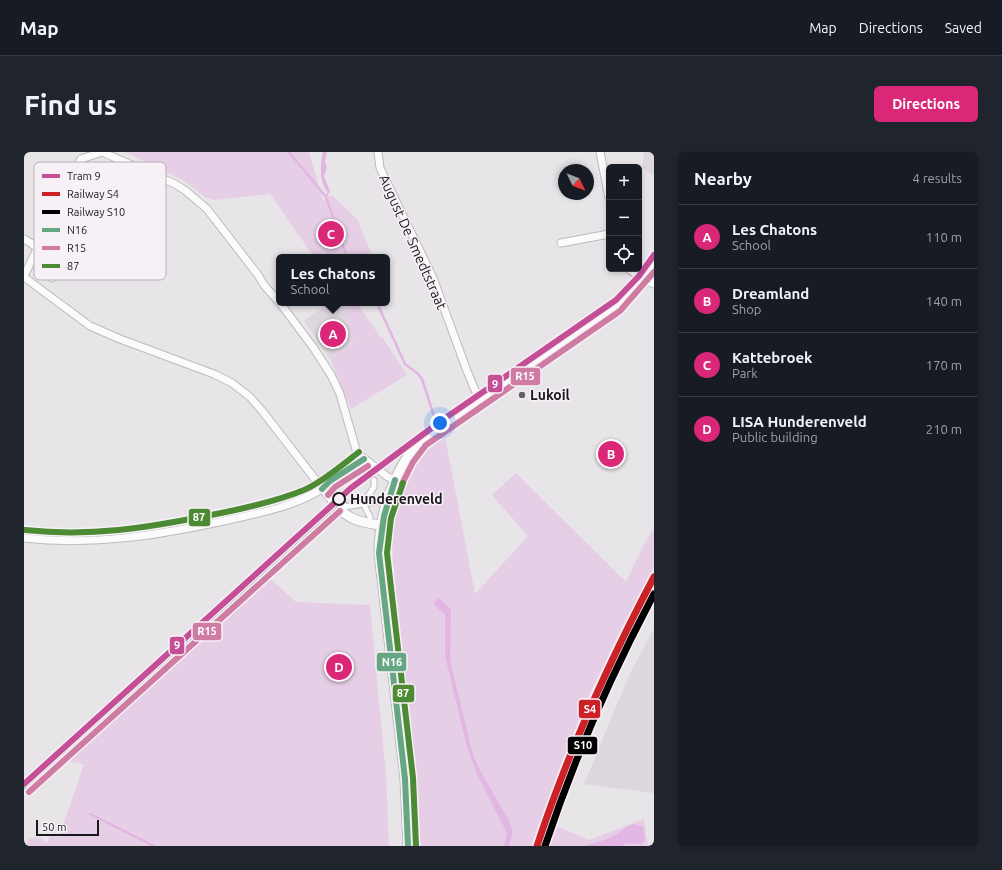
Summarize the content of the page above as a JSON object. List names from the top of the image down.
{
  "streets": {
    "street": ["August De Smedtstraat"]
  },
  "places": ["Lukoil", "Hunderenveld"],
  "lines": [
    "tram line 9",
    "transit line R15",
    "transit line 87",
    "transit line N16",
    "rail line S4",
    "rail line S10"
  ],
  "legend": [
    "Tram 9",
    "Railway S4",
    "Railway S10",
    "N16",
    "R15",
    "87"
  ],
  "scale_bar": "50 m",
  "north": "bottom right",
  "page": {
    "header": "Map",
    "nav": ["Map", "Directions", "Saved"],
    "buttons": "Directions",
    "title": "Find us",
    "heading": ["Nearby", "4 results"],
    "map_buttons": ["+", "−"],
    "list": [
      {
        "mark": "A",
        "name": "Les Chatons",
        "note": "School",
        "value": "110 m"
      },
      {
        "mark": "B",
        "name": "Dreamland",
        "note": "Shop",
        "value": "140 m"
      },
      {
        "mark": "C",
        "name": "Kattebroek",
        "note": "Park",
        "value": "170 m"
      },
      {
        "mark": "D",
        "name": "LISA Hunderenveld",
        "note": "Public building",
        "value": "210 m"
      }
    ],
    "pins": [
      "C",
      "A",
      "B",
      "D"
    ],
    "popup": ["Les Chatons", "School"],
    "scale": "50 m"
  }
}
